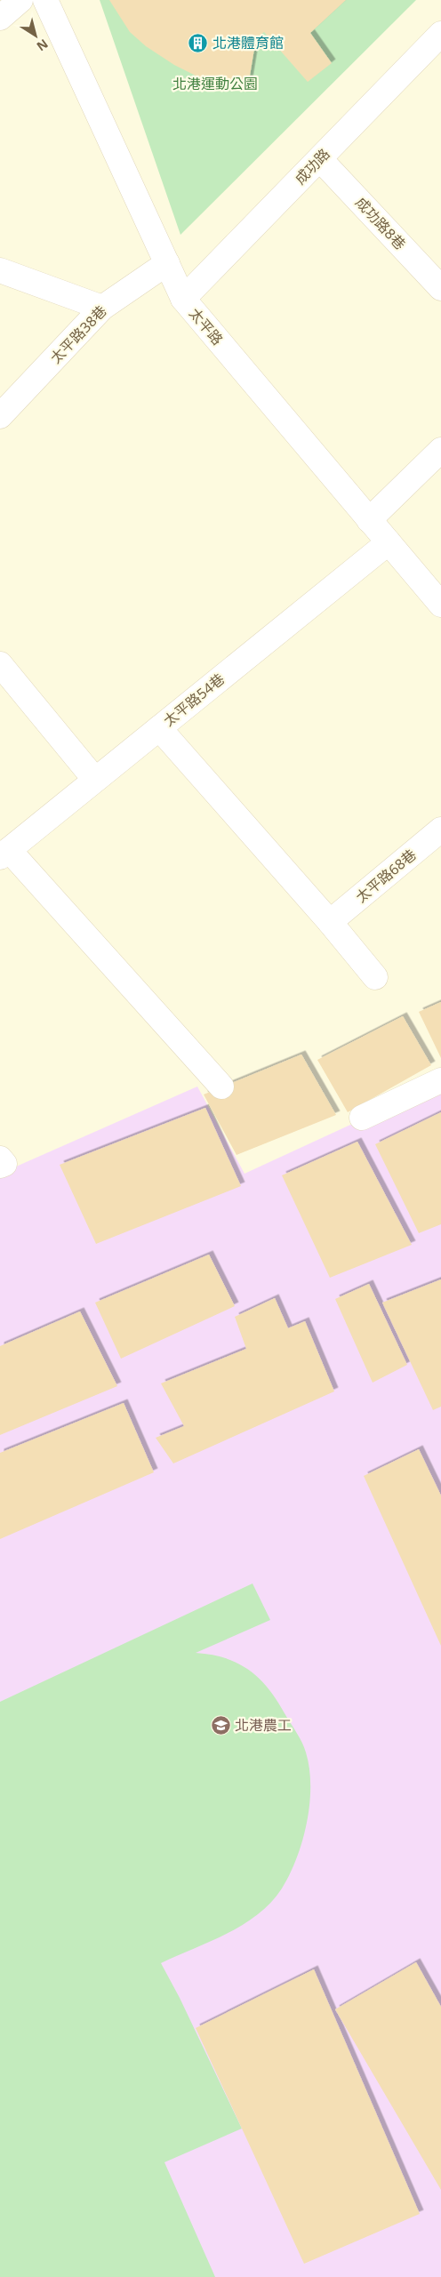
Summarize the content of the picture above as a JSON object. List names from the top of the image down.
{
  "streets": {
    "street": [
      "成功路",
      "成功路8巷",
      "太平路",
      "太平路38巷",
      "太平路54巷",
      "太平路68巷"
    ]
  },
  "crossings": [
    ["成功路", "成功路8巷"],
    ["成功路", "太平路"],
    ["太平路", "太平路38巷"],
    ["太平路", "太平路54巷"]
  ],
  "parks": ["北港運動公園"],
  "places": {
    "building": ["北港體育館"],
    "school or university": ["北港農工"]
  },
  "north": "bottom right"
}
